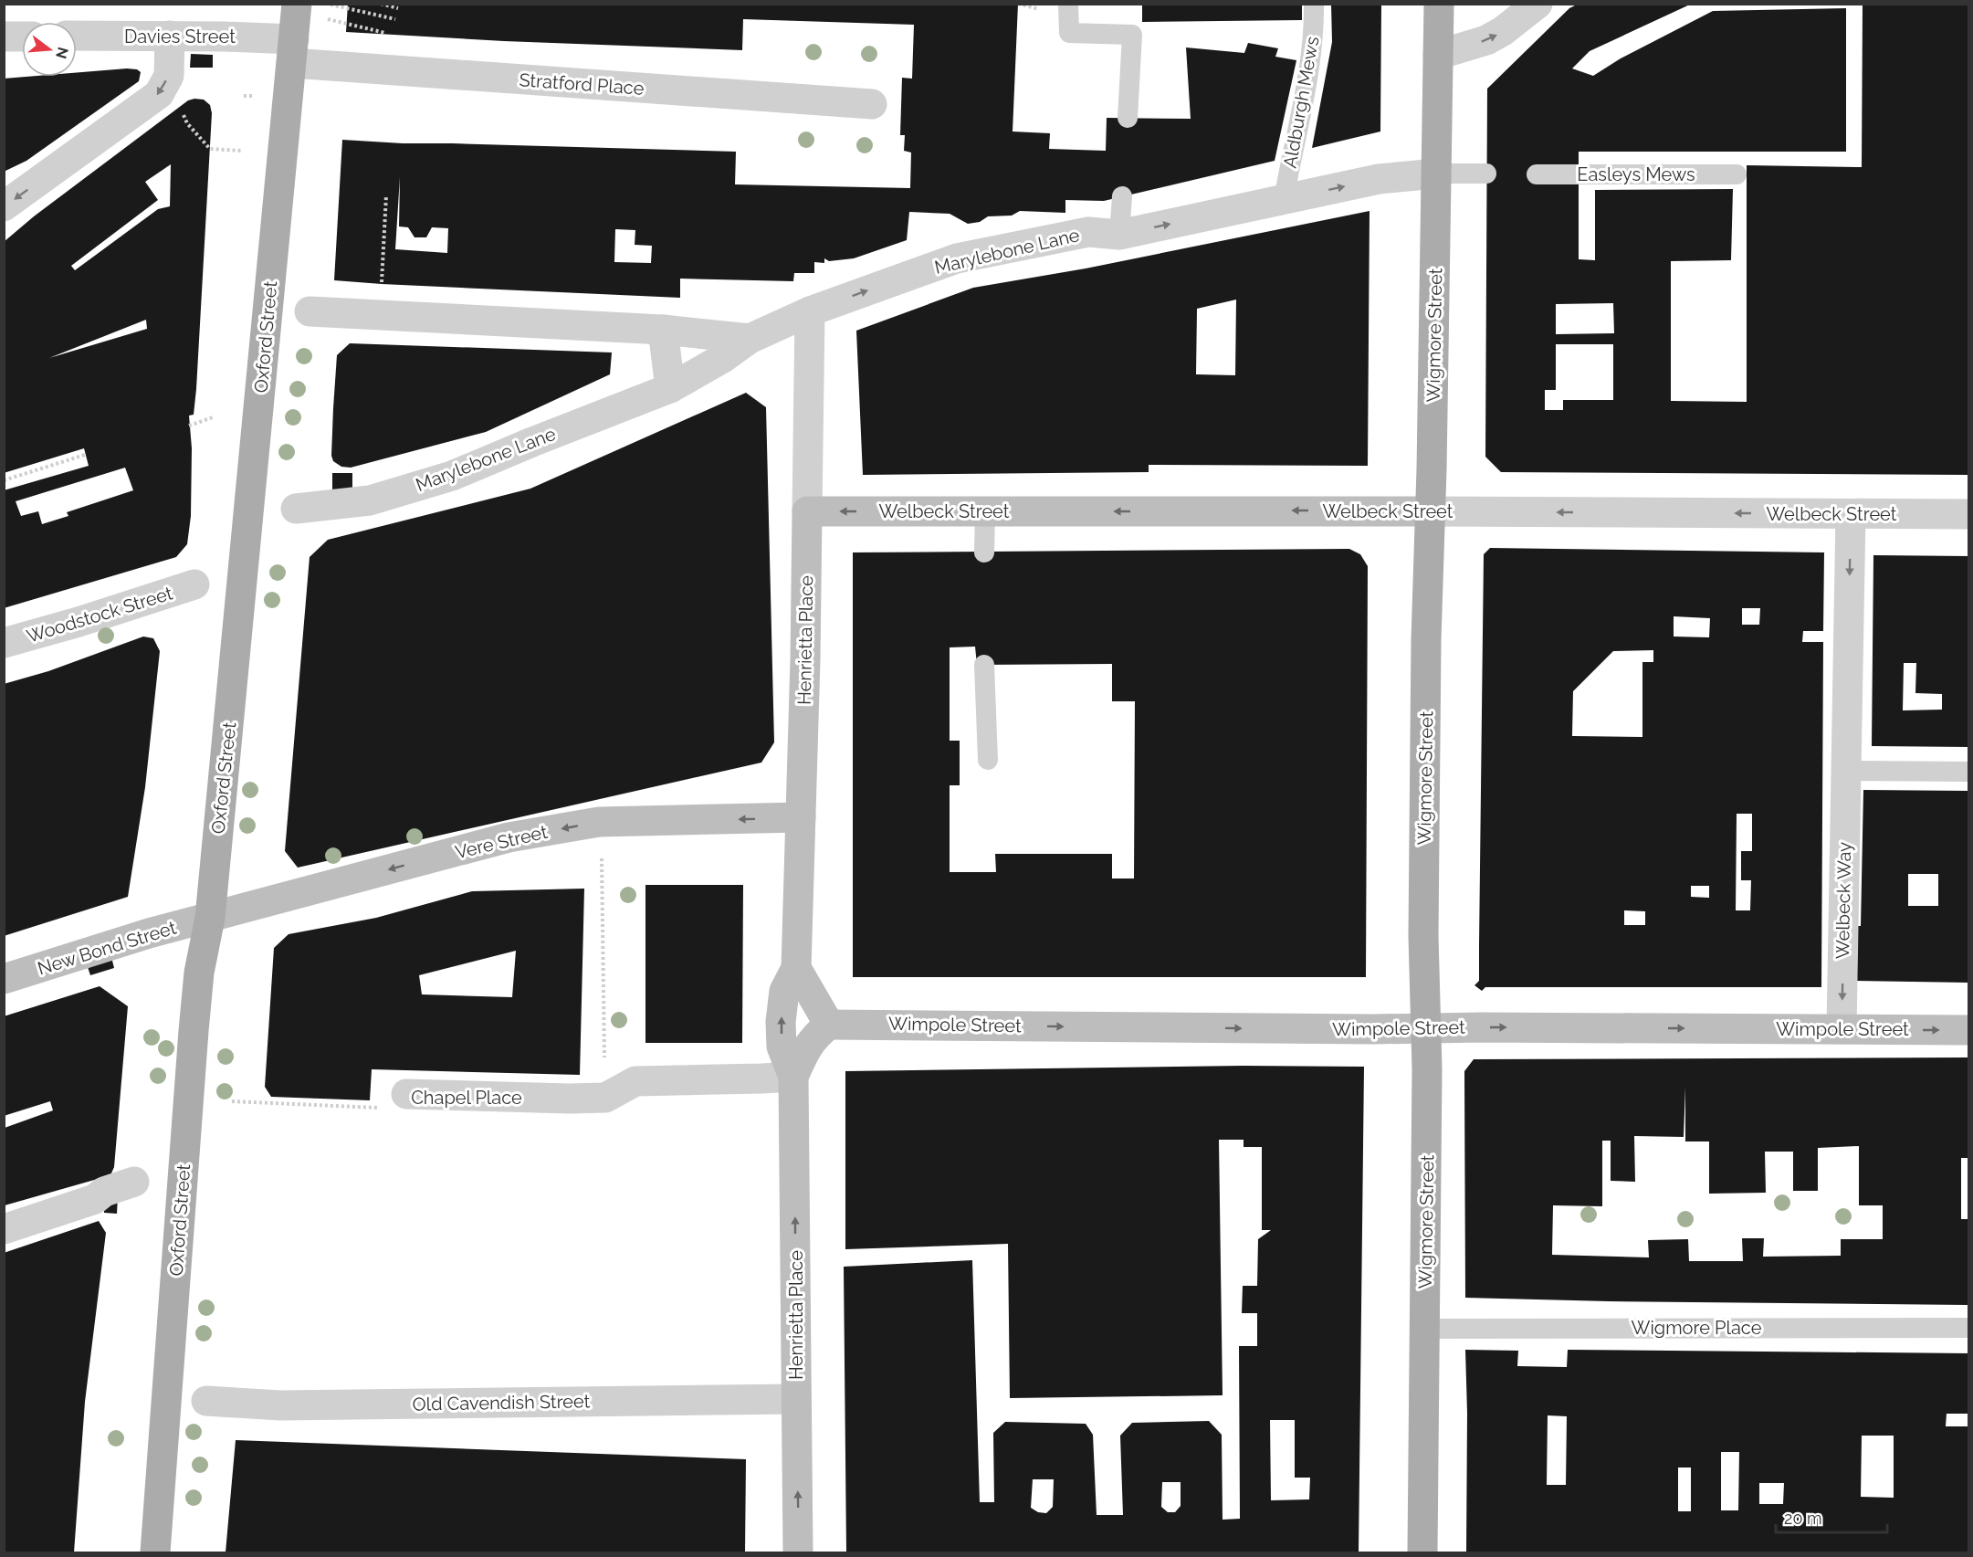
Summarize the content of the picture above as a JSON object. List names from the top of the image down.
{
  "streets": {
    "main road": ["Wigmore Street", "Oxford Street"],
    "street": [
      "Davies Street",
      "Stratford Place",
      "Marylebone Lane",
      "Welbeck Street",
      "Woodstock Street",
      "Henrietta Place",
      "Vere Street",
      "Welbeck Way",
      "New Bond Street",
      "Wimpole Street",
      "Chapel Place",
      "Old Cavendish Street"
    ],
    "lane": ["Aldburgh Mews", "Easleys Mews", "Wigmore Place"]
  },
  "crossings": [
    ["Davies Street", "Stratford Place"],
    ["Davies Street", "Oxford Street"],
    ["Stratford Place", "Oxford Street"],
    ["Aldburgh Mews", "Marylebone Lane"],
    ["Marylebone Lane", "Wigmore Street"],
    ["Marylebone Lane", "Henrietta Place"],
    ["Wigmore Street", "Welbeck Street"],
    ["Wigmore Street", "Wimpole Street"],
    ["Wigmore Street", "Wigmore Place"],
    ["Oxford Street", "Vere Street"],
    ["Oxford Street", "New Bond Street"],
    ["Welbeck Street", "Henrietta Place"],
    ["Welbeck Street", "Welbeck Way"],
    ["Henrietta Place", "Vere Street"],
    ["Henrietta Place", "Wimpole Street"],
    ["Henrietta Place", "Chapel Place"],
    ["Henrietta Place", "Old Cavendish Street"],
    ["Vere Street", "New Bond Street"],
    ["Welbeck Way", "Wimpole Street"]
  ],
  "one_way": [
    "Marylebone Lane",
    "Welbeck Street",
    "Henrietta Place",
    "Vere Street",
    "Welbeck Way",
    "Wimpole Street"
  ],
  "scale_bar": "20 m",
  "north": "right"
}
